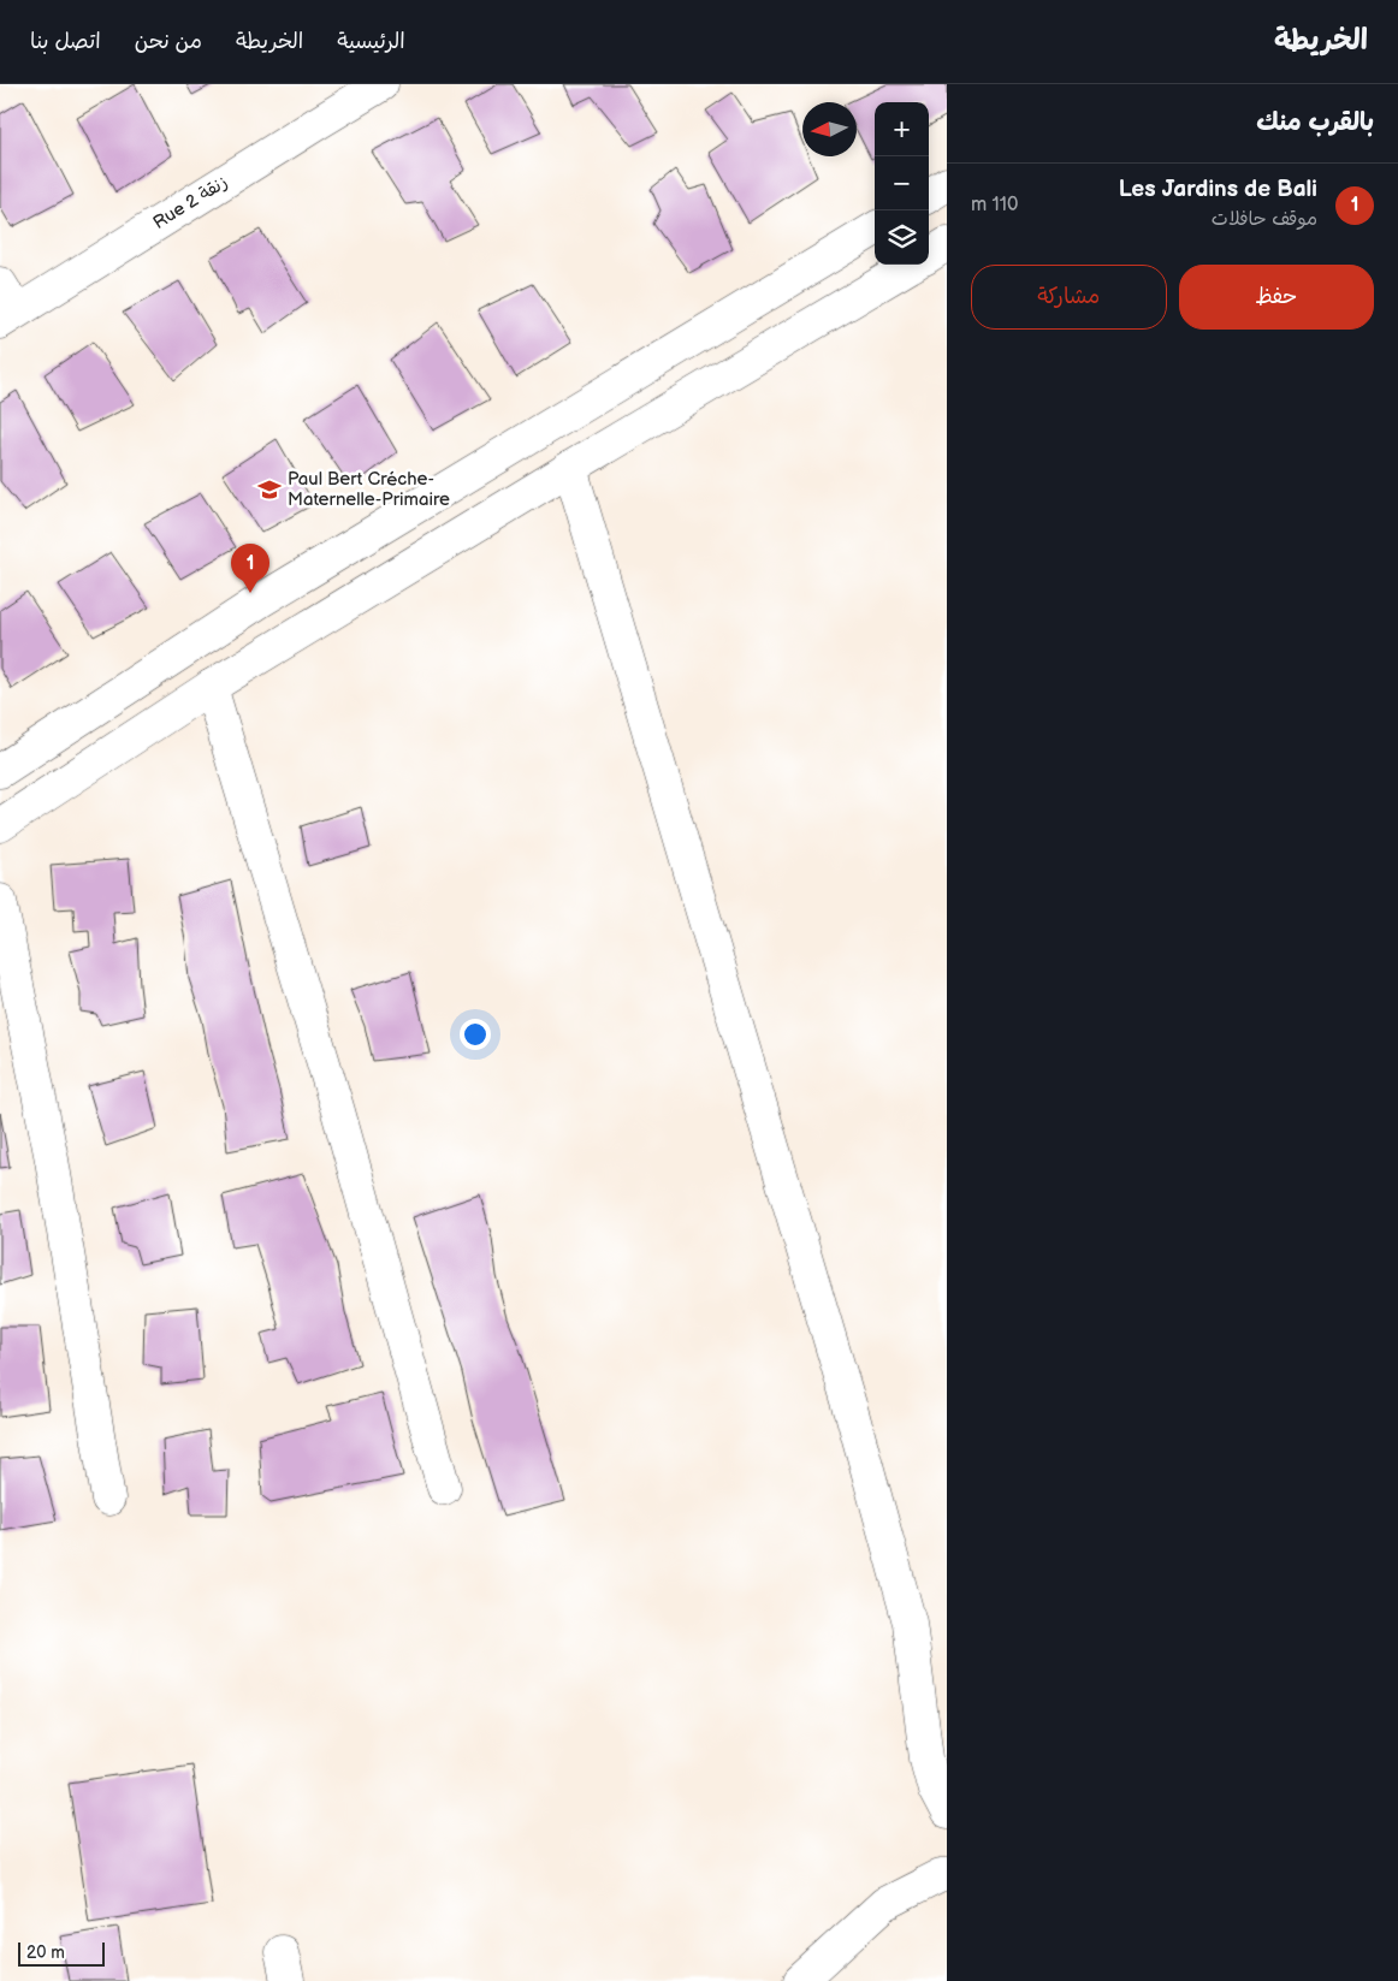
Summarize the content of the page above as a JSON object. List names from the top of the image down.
{
  "streets": {
    "street": ["Rue 2 زنقة"]
  },
  "places": {
    "school or university": ["Paul Bert Créche- Maternelle-Primaire"]
  },
  "scale_bar": "20 m",
  "north": "left",
  "page": {
    "header": "الخريطة",
    "nav": [
      "الرئيسية",
      "الخريطة",
      "من نحن",
      "اتصل بنا"
    ],
    "heading": "بالقرب منك",
    "map_buttons": ["+", "−"],
    "list": [
      {
        "mark": "1",
        "name": "Les Jardins de Bali",
        "note": "موقف حافلات",
        "value": "110 m"
      }
    ],
    "buttons": ["حفظ", "مشاركة"],
    "pins": "1",
    "scale": "20 m"
  }
}
